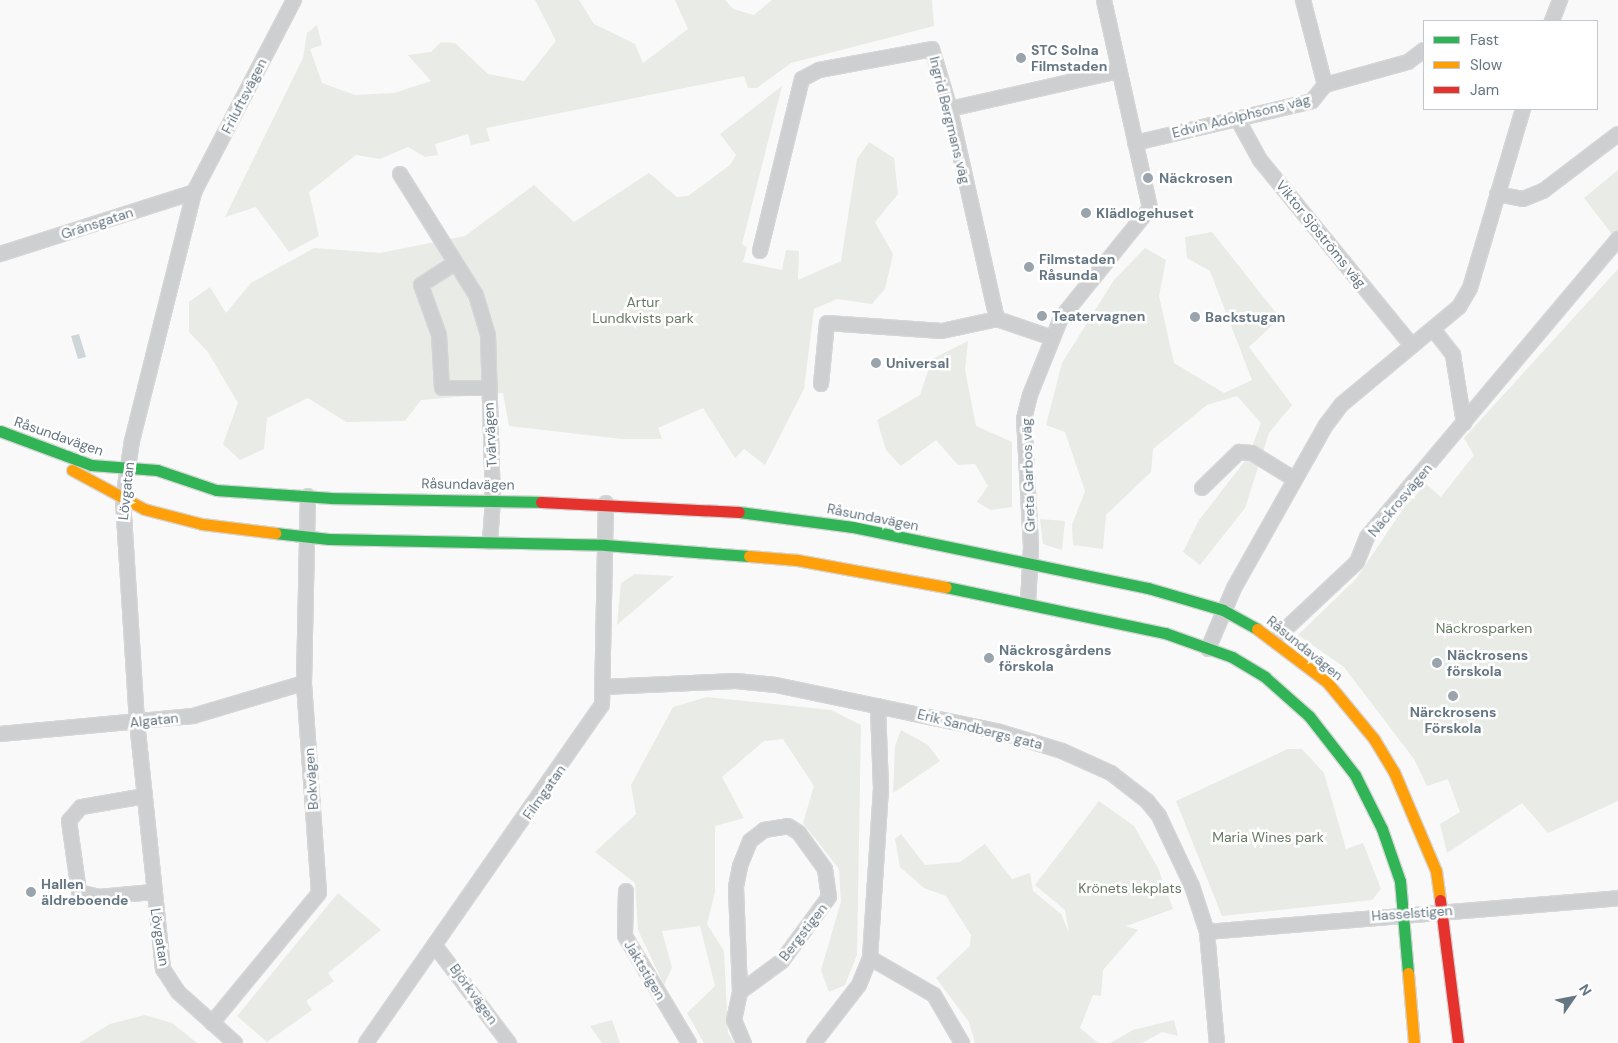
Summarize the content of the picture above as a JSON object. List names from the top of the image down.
{
  "streets": {
    "street": [
      "Friluftsvägen",
      "Edvin Adolphsons väg",
      "Ingrid Bergmans väg",
      "Gränsgatan",
      "Viktor Sjöströms väg",
      "Tvärvägen",
      "Råsundavägen",
      "Greta Garbos väg",
      "Lövgatan",
      "Näckrosvägen",
      "Algatan",
      "Erik Sandbergs gata",
      "Bokvägen",
      "Filmgatan",
      "Hasselstigen",
      "Bergstigen",
      "Jaktstigen",
      "Björkvägen"
    ]
  },
  "crossings": [
    ["Friluftsvägen", "Gränsgatan"],
    ["Friluftsvägen", "Lövgatan"],
    ["Edvin Adolphsons väg", "Viktor Sjöströms väg"],
    ["Edvin Adolphsons väg", "Greta Garbos väg"],
    ["Gränsgatan", "Lövgatan"],
    ["Tvärvägen", "Råsundavägen"],
    ["Råsundavägen", "Greta Garbos väg"],
    ["Råsundavägen", "Lövgatan"],
    ["Råsundavägen", "Näckrosvägen"],
    ["Råsundavägen", "Bokvägen"],
    ["Råsundavägen", "Filmgatan"],
    ["Råsundavägen", "Hasselstigen"],
    ["Lövgatan", "Algatan"],
    ["Lövgatan", "Bokvägen"],
    ["Algatan", "Bokvägen"],
    ["Erik Sandbergs gata", "Filmgatan"],
    ["Erik Sandbergs gata", "Hasselstigen"],
    ["Filmgatan", "Björkvägen"]
  ],
  "parks": [
    "Artur Lundkvists park",
    "Näckrosparken",
    "Maria Wines park",
    "Krönets lekplats"
  ],
  "places": [
    "STC Solna Filmstaden",
    "Näckrosen",
    "Klädlogehuset",
    "Filmstaden Råsunda",
    "Teatervagnen",
    "Backstugan",
    "Universal",
    "Näckrosgårdens förskola",
    "Näckrosens förskola",
    "Närckrosens Förskola",
    "Hallen äldreboende"
  ],
  "legend": ["Fast", "Slow", "Jam"],
  "north": "top right"
}
